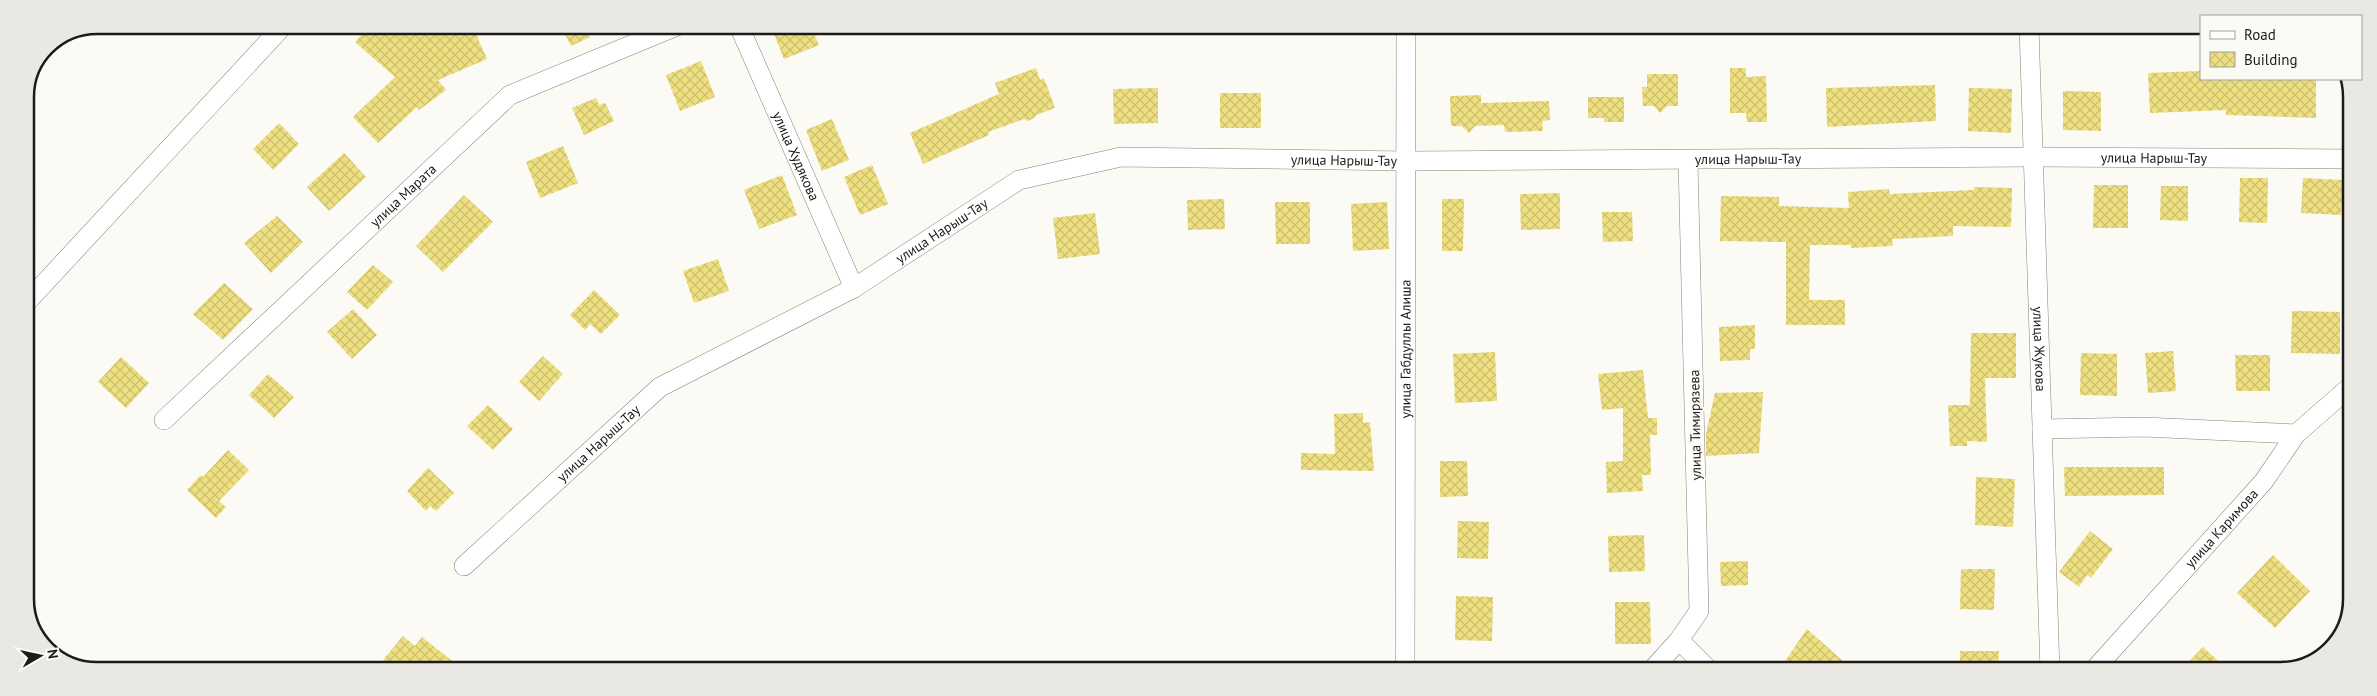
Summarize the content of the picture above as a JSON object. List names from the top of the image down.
{
  "streets": {
    "street": [
      "улица Худякова",
      "улица Нарыш-Тау",
      "улица Марата",
      "улица Габдуллы Алиша",
      "улица Жукова",
      "улица Тимирязева",
      "улица Каримова"
    ]
  },
  "crossings": [
    ["улица Худякова", "улица Нарыш-Тау"],
    ["улица Нарыш-Тау", "улица Габдуллы Алиша"],
    ["улица Нарыш-Тау", "улица Жукова"],
    ["улица Нарыш-Тау", "улица Тимирязева"]
  ],
  "legend": ["Road", "Building"],
  "north": "right"
}
